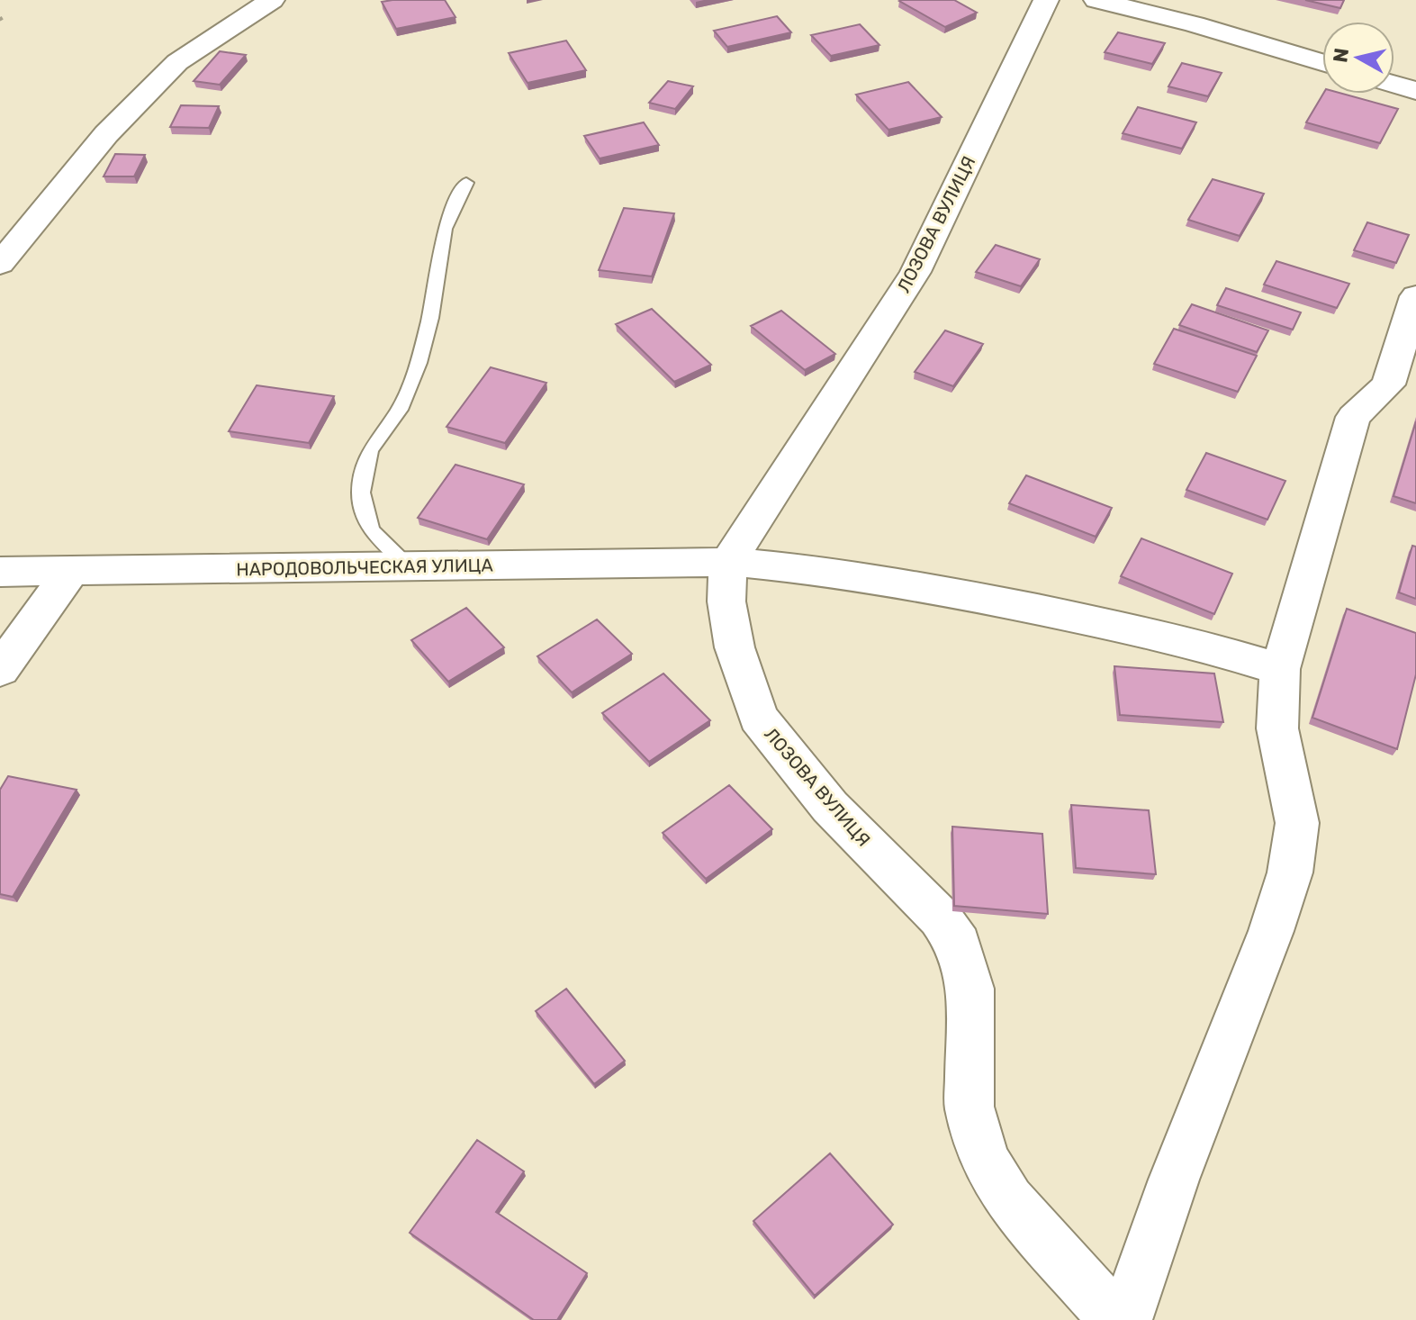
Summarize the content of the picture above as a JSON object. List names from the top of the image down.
{
  "streets": {
    "street": ["ЛОЗОВА ВУЛИЦЯ", "НАРОДОВОЛЬЧЕСКАЯ УЛИЦА"]
  },
  "crossings": [
    ["ЛОЗОВА ВУЛИЦЯ", "НАРОДОВОЛЬЧЕСКАЯ УЛИЦА"]
  ],
  "north": "left"
}
